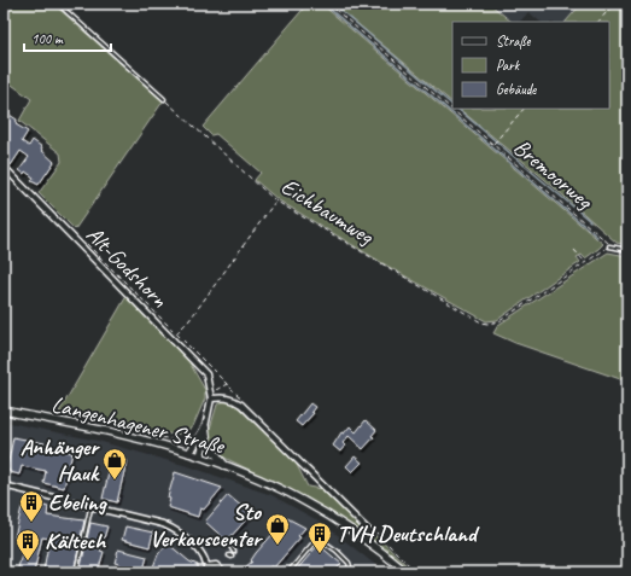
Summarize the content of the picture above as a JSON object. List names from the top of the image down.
{
  "streets": {
    "main road": ["Langenhagener Straße"],
    "street": ["Alt-Godshorn"],
    "path": ["Bremoorweg", "Eichbaumweg"]
  },
  "crossings": [
    ["Bremoorweg", "Eichbaumweg"]
  ],
  "places": {
    "shop": ["Anhänger Hauk", "Sto Verkauscenter"],
    "building": ["Ebeling", "TVH Deutschland", "Kältech"]
  },
  "legend": ["Straße", "Park", "Gebäude"],
  "scale_bar": "100 m"
}
